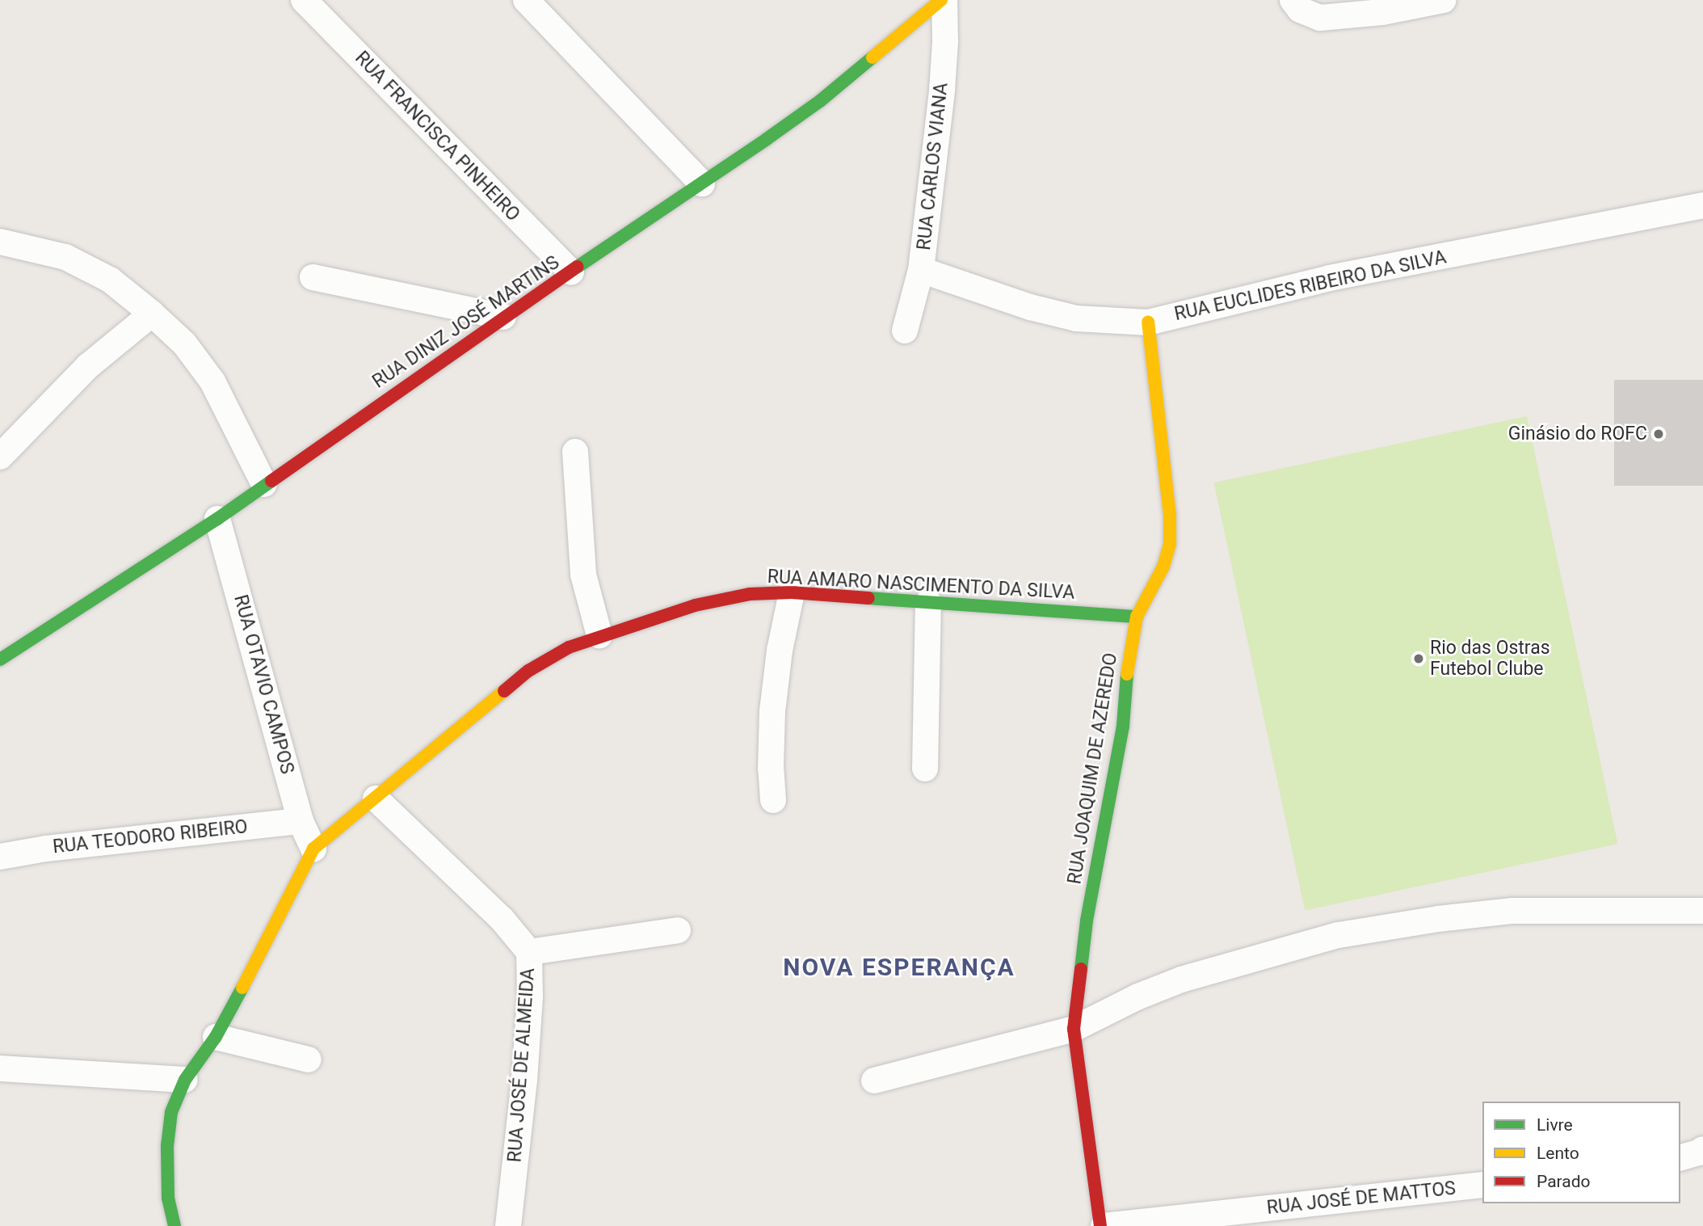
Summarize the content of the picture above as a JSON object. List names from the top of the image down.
{
  "streets": {
    "street": [
      "RUA FRANCISCA PINHEIRO",
      "RUA CARLOS VIANA",
      "RUA EUCLIDES RIBEIRO DA SILVA",
      "RUA DINIZ JOSÉ MARTINS",
      "RUA AMARO NASCIMENTO DA SILVA",
      "RUA OTAVIO CAMPOS",
      "RUA JOAQUIM DE AZEREDO",
      "RUA TEODORO RIBEIRO",
      "RUA JOSÉ DE ALMEIDA",
      "RUA JOSÉ DE MATTOS"
    ]
  },
  "crossings": [
    ["RUA FRANCISCA PINHEIRO", "RUA DINIZ JOSÉ MARTINS"],
    ["RUA CARLOS VIANA", "RUA EUCLIDES RIBEIRO DA SILVA"],
    ["RUA CARLOS VIANA", "RUA DINIZ JOSÉ MARTINS"],
    ["RUA EUCLIDES RIBEIRO DA SILVA", "RUA JOAQUIM DE AZEREDO"],
    ["RUA DINIZ JOSÉ MARTINS", "RUA OTAVIO CAMPOS"],
    ["RUA AMARO NASCIMENTO DA SILVA", "RUA OTAVIO CAMPOS"],
    ["RUA AMARO NASCIMENTO DA SILVA", "RUA JOAQUIM DE AZEREDO"],
    ["RUA AMARO NASCIMENTO DA SILVA", "RUA JOSÉ DE ALMEIDA"],
    ["RUA OTAVIO CAMPOS", "RUA TEODORO RIBEIRO"],
    ["RUA JOAQUIM DE AZEREDO", "RUA JOSÉ DE MATTOS"]
  ],
  "districts": ["NOVA ESPERANÇA"],
  "places": ["Ginásio do ROFC", "Rio das Ostras Futebol Clube"],
  "legend": ["Livre", "Lento", "Parado"]
}
